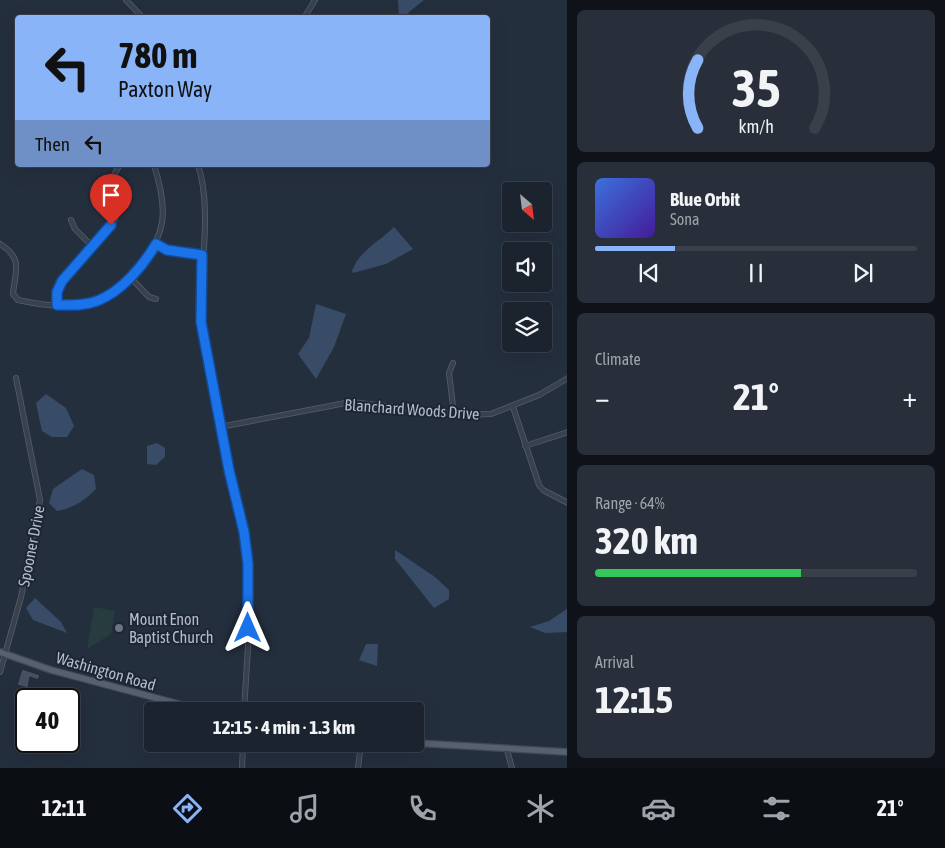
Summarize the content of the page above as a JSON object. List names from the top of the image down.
{
  "streets": {
    "main road": ["Washington Road"],
    "street": ["Blanchard Woods Drive", "Spooner Drive"]
  },
  "crossings": [
    ["Spooner Drive", "Washington Road"]
  ],
  "places": ["Mount Enon Baptist Church"],
  "north": "bottom right",
  "page": {
    "turn": ["780 m", "Paxton Way"],
    "then": "Then",
    "song": ["Blue Orbit", "Sona"],
    "tile": [
      "Climate",
      ["Range · 64%", "320 km"],
      ["Arrival", "12:15"]
    ],
    "heat": ["−", "21°", "+"],
    "limit": "40",
    "trip": "12:15 · 4 min · 1.3 km",
    "tabs": ["12:11", "21°"],
    "gauge": ["35", "km/h"]
  }
}
